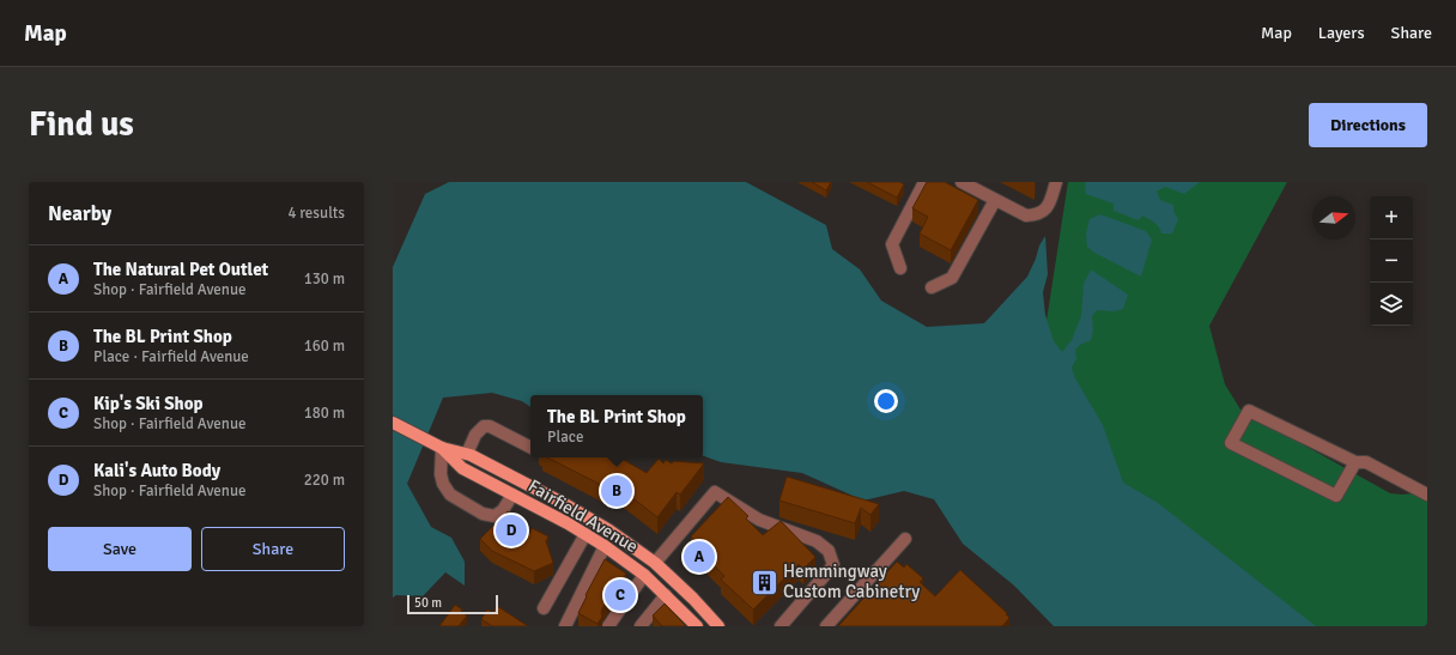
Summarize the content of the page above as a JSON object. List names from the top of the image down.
{
  "streets": {
    "main road": ["Fairfield Avenue"]
  },
  "places": {
    "building": ["Hemmingway Custom Cabinetry"]
  },
  "scale_bar": "50 m",
  "north": "right",
  "page": {
    "header": "Map",
    "nav": ["Map", "Layers", "Share"],
    "buttons": [
      "Directions",
      ["Save", "Share"]
    ],
    "title": "Find us",
    "heading": ["Nearby", "4 results"],
    "map_buttons": ["+", "−"],
    "list": [
      {
        "mark": "A",
        "name": "The Natural Pet Outlet",
        "note": "Shop · Fairfield Avenue",
        "value": "130 m"
      },
      {
        "mark": "B",
        "name": "The BL Print Shop",
        "note": "Place · Fairfield Avenue",
        "value": "160 m"
      },
      {
        "mark": "C",
        "name": "Kip's Ski Shop",
        "note": "Shop · Fairfield Avenue",
        "value": "180 m"
      },
      {
        "mark": "D",
        "name": "Kali's Auto Body",
        "note": "Shop · Fairfield Avenue",
        "value": "220 m"
      }
    ],
    "popup": ["The BL Print Shop", "Place"],
    "pins": [
      "B",
      "D",
      "A",
      "C"
    ],
    "scale": "50 m"
  }
}
